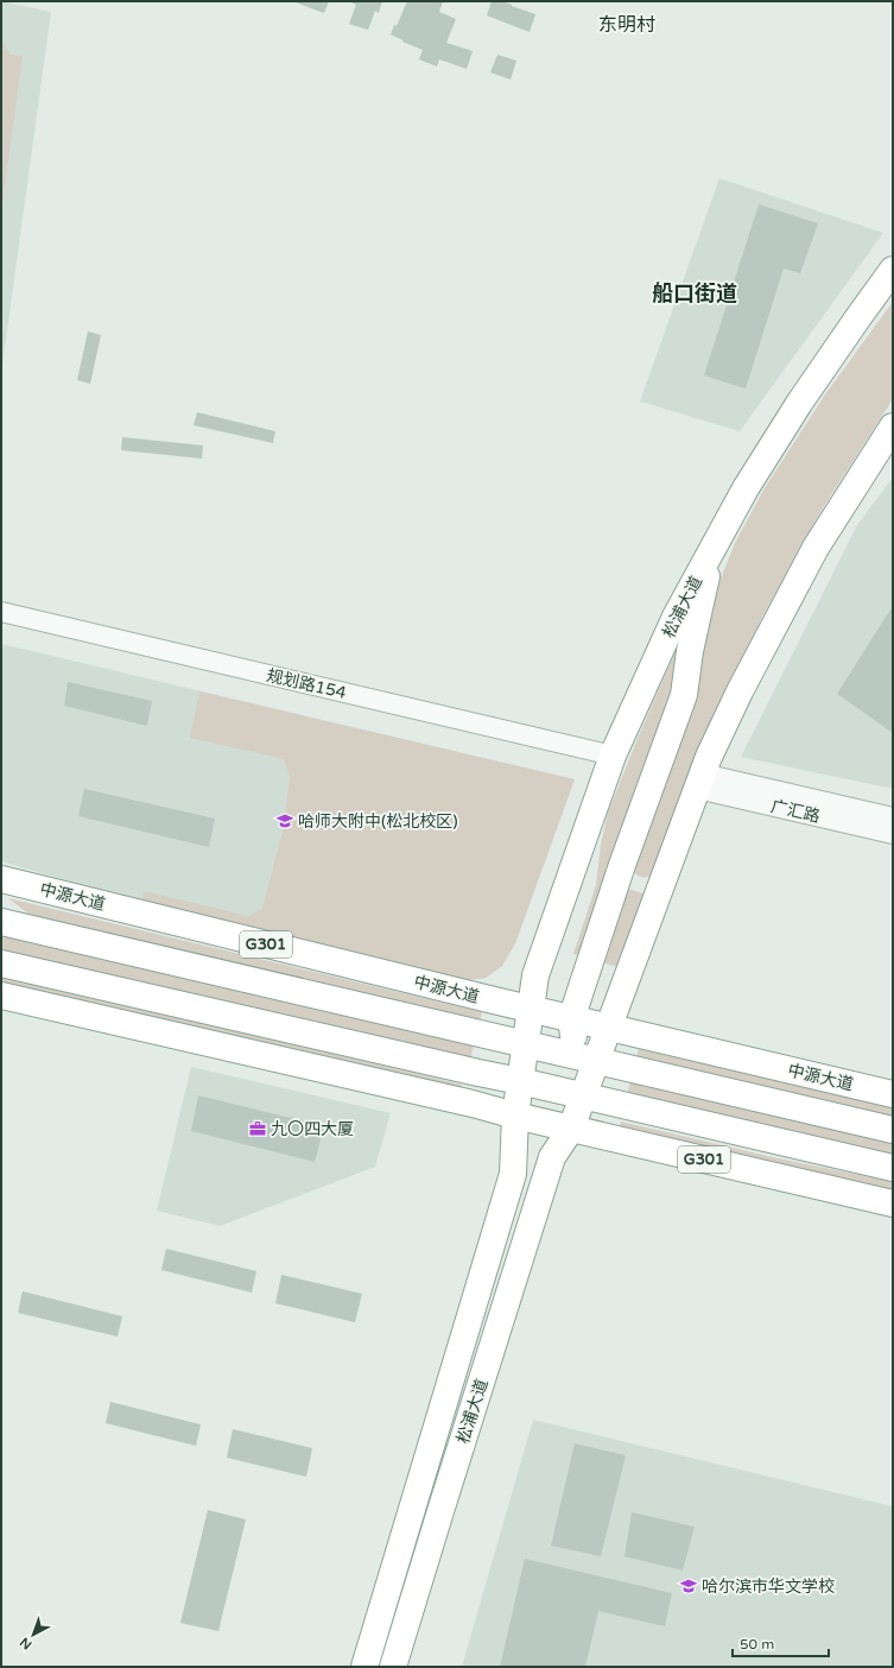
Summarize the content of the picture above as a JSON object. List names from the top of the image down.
{
  "streets": {
    "highway": ["松浦大道", "中源大道", "G301"],
    "street": ["规划路154", "广汇路"]
  },
  "crossings": [
    ["松浦大道", "规划路154"],
    ["松浦大道", "中源大道"],
    ["松浦大道", "G301"]
  ],
  "districts": ["东明村", "船口街道"],
  "places": {
    "school or university": ["哈师大附中(松北校区)", "哈尔滨市华文学校"],
    "office": ["九〇四大厦"]
  },
  "scale_bar": "50 m",
  "north": "bottom left"
}
